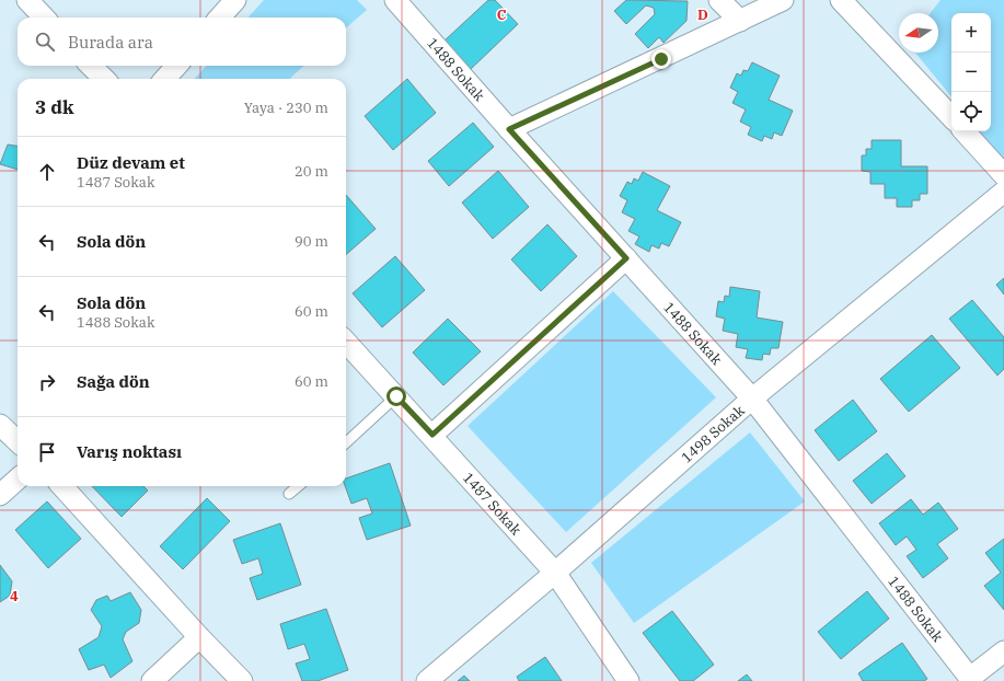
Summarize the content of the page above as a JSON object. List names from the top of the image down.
{
  "streets": {
    "street": ["1488 Sokak", "1498 Sokak", "1487 Sokak"]
  },
  "crossings": [
    ["1488 Sokak", "1498 Sokak"],
    ["1498 Sokak", "1487 Sokak"]
  ],
  "north": "left",
  "page": {
    "map_buttons": ["+", "−"],
    "search": "Burada ara",
    "heading": ["3 dk", "Yaya · 230 m"],
    "list": [
      ["Düz devam et", "1487 Sokak", "20 m"],
      ["Sola dön", "90 m"],
      ["Sola dön", "1488 Sokak", "60 m"],
      ["Sağa dön", "60 m"],
      "Varış noktası"
    ]
  },
  "grid": {
    "columns": ["C", "D"],
    "rows": ["4"]
  }
}
